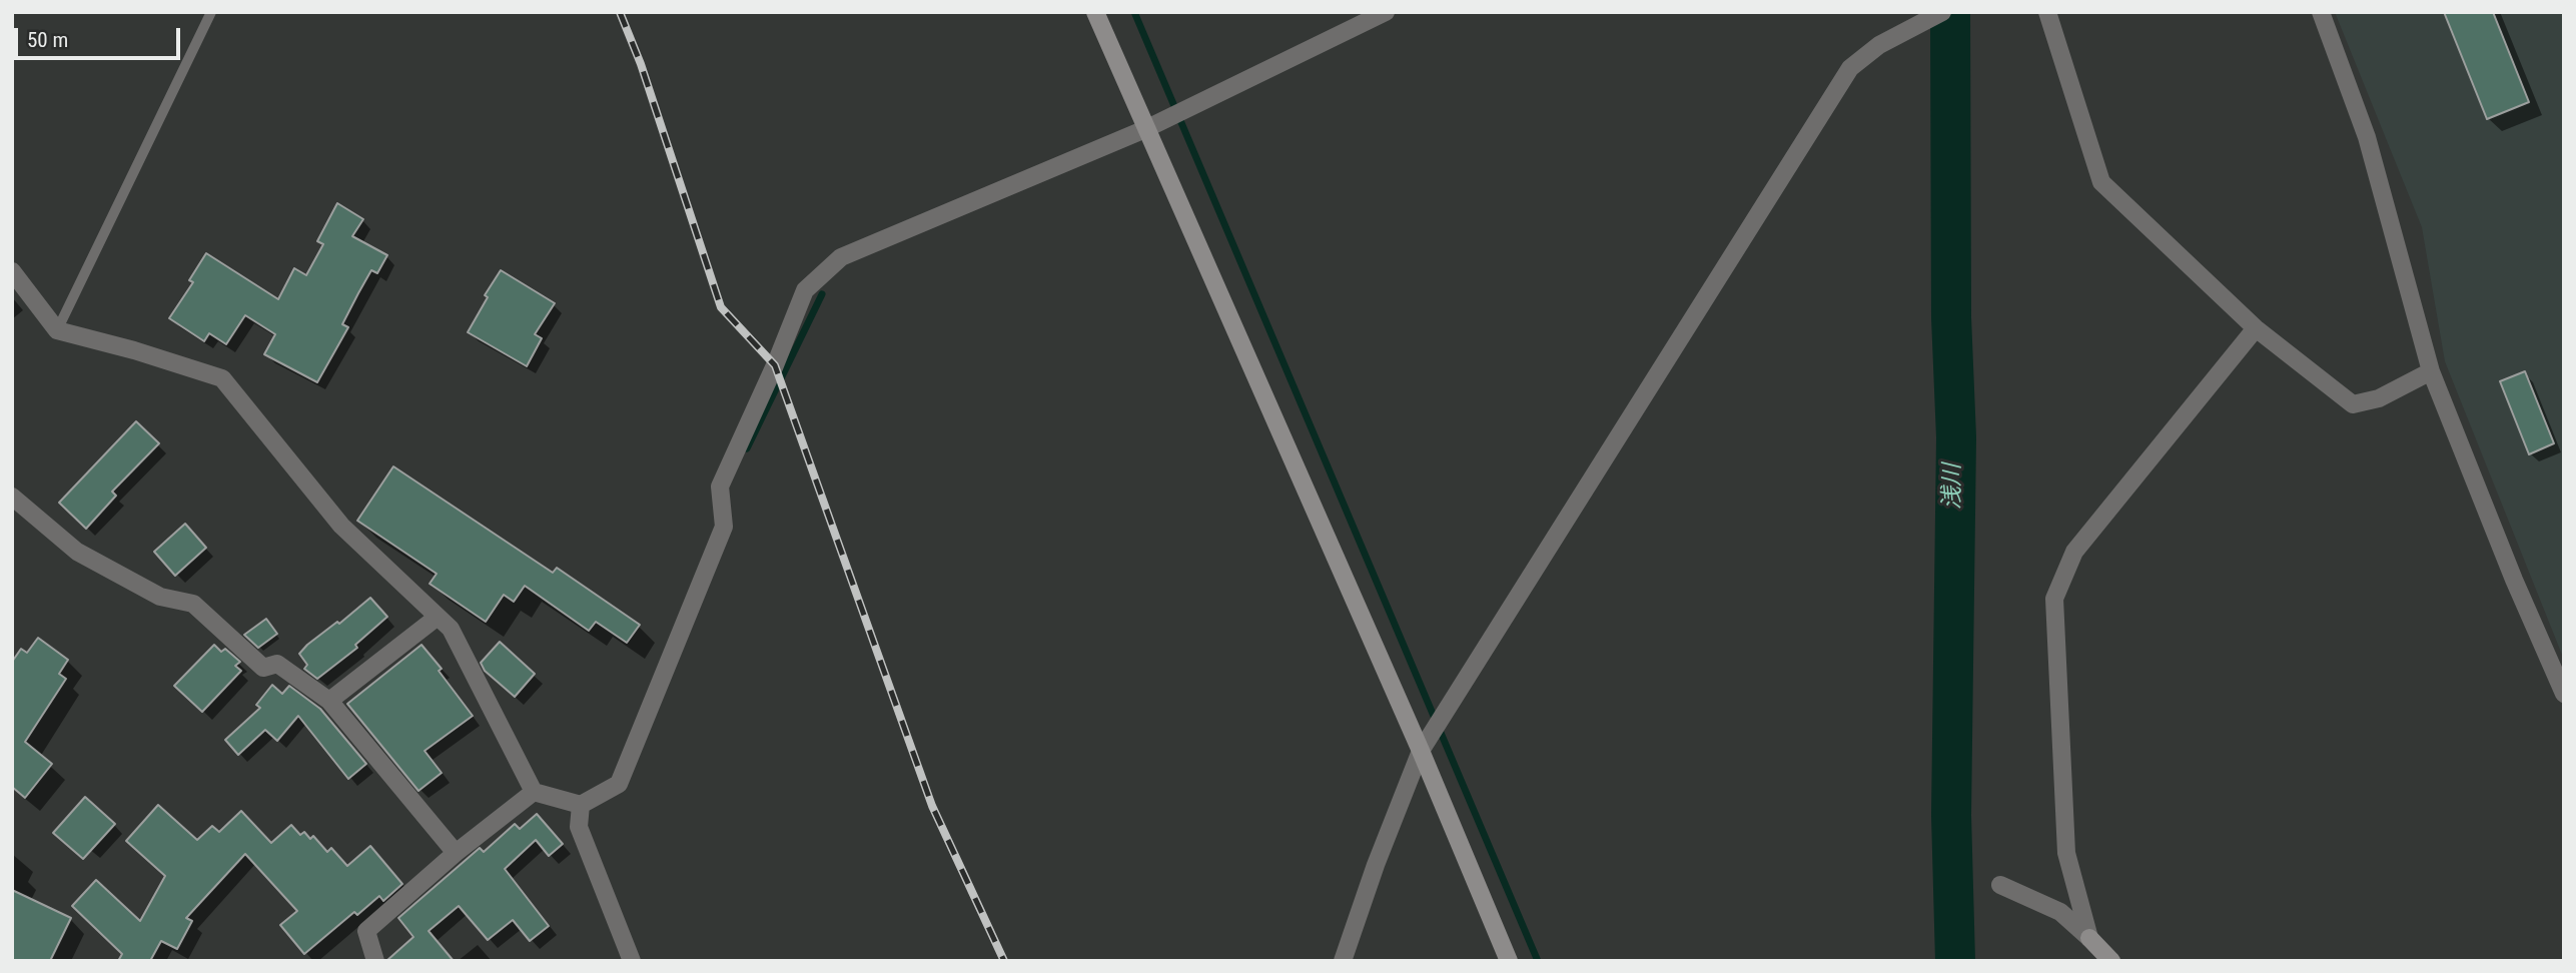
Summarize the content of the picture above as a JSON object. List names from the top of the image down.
{
  "water": ["浅川"],
  "scale_bar": "50 m"
}
